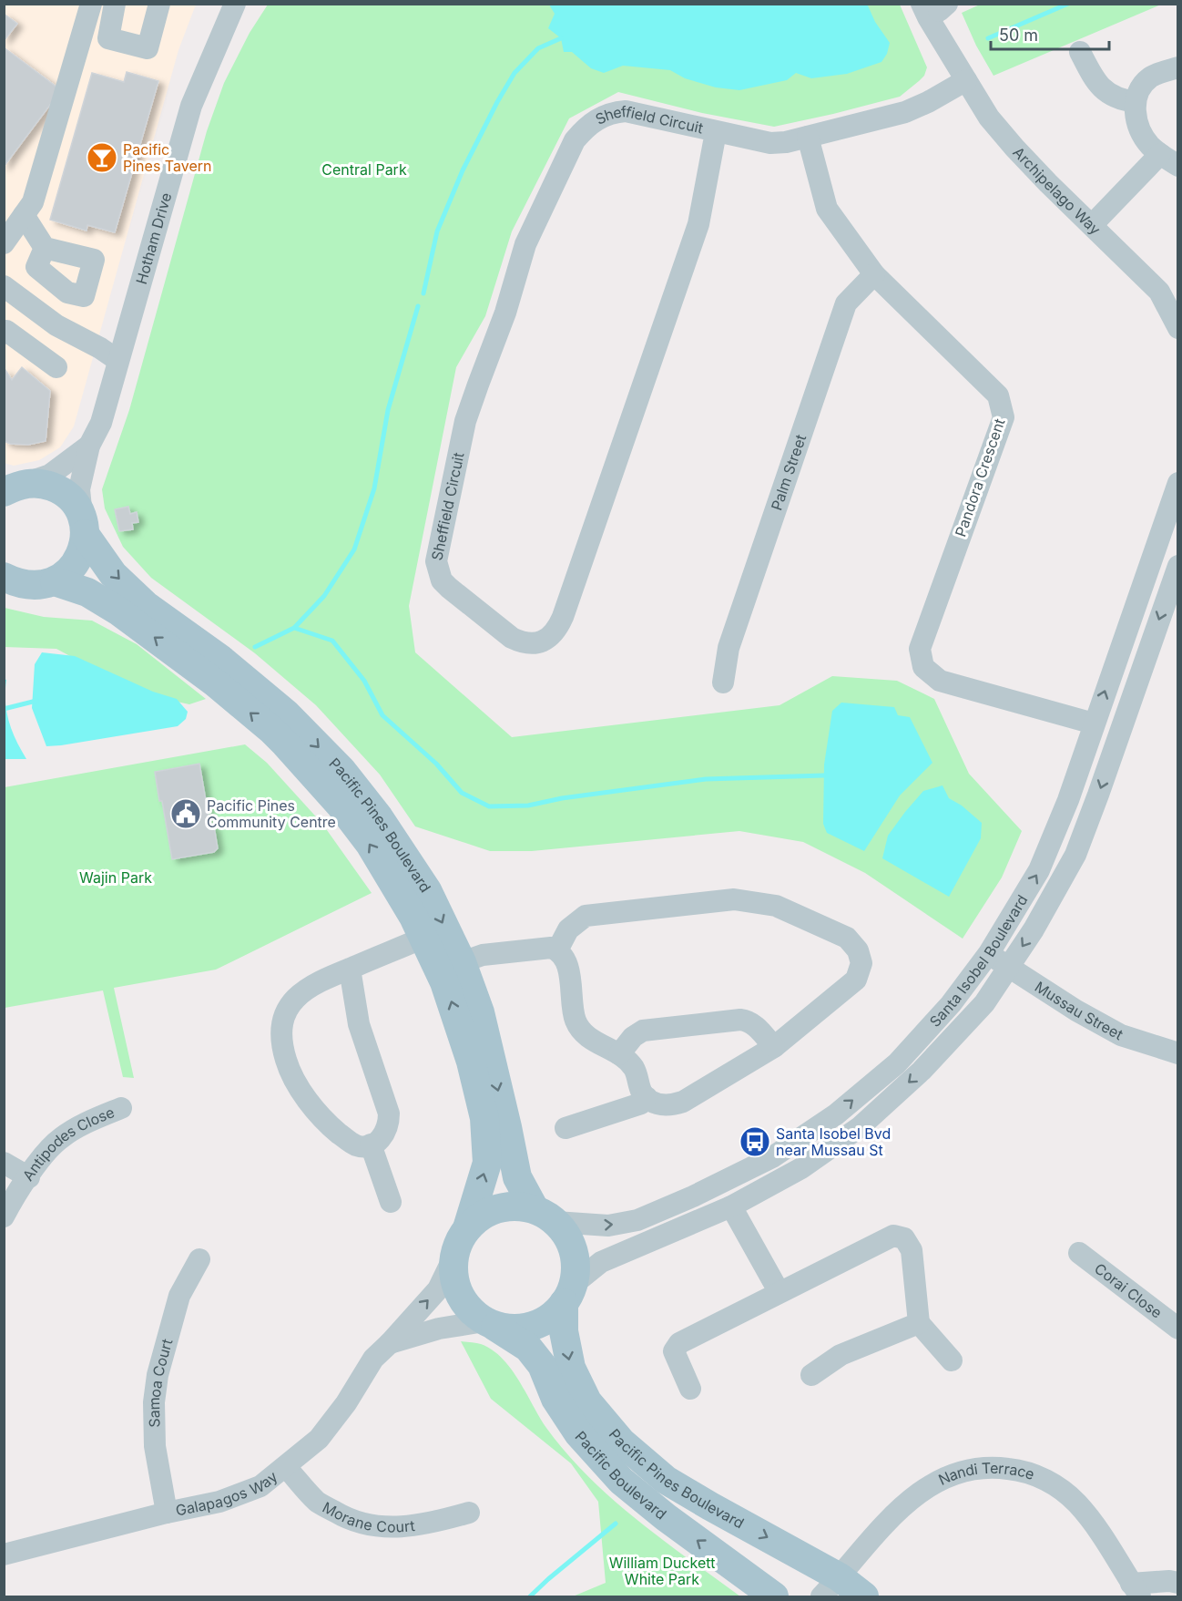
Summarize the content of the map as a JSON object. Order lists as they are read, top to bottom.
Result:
{
  "streets": {
    "main road": ["Pacific Pines Boulevard", "Pacific Boulevard"],
    "street": [
      "Sheffield Circuit",
      "Archipelago Way",
      "Hotham Drive",
      "Palm Street",
      "Pandora Crescent",
      "Santa Isobel Boulevard",
      "Mussau Street",
      "Antipodes Close",
      "Corai Close",
      "Samoa Court",
      "Nandi Terrace",
      "Galapagos Way",
      "Morane Court"
    ]
  },
  "crossings": [
    ["Sheffield Circuit", "Archipelago Way"],
    ["Sheffield Circuit", "Pandora Crescent"],
    ["Hotham Drive", "Pacific Pines Boulevard"],
    ["Palm Street", "Pandora Crescent"],
    ["Pandora Crescent", "Santa Isobel Boulevard"],
    ["Pacific Pines Boulevard", "Santa Isobel Boulevard"],
    ["Pacific Pines Boulevard", "Pacific Boulevard"],
    ["Pacific Pines Boulevard", "Nandi Terrace"],
    ["Pacific Pines Boulevard", "Galapagos Way"],
    ["Santa Isobel Boulevard", "Mussau Street"],
    ["Santa Isobel Boulevard", "Pacific Boulevard"],
    ["Santa Isobel Boulevard", "Galapagos Way"],
    ["Samoa Court", "Galapagos Way"],
    ["Pacific Boulevard", "Galapagos Way"],
    ["Galapagos Way", "Morane Court"]
  ],
  "one_way": ["Pacific Boulevard"],
  "parks": ["Central Park", "Wajin Park", "William Duckett White Park"],
  "places": {
    "bar": ["Pacific Pines Tavern"],
    "public building": ["Pacific Pines Community Centre"],
    "bus stop": ["Santa Isobel Bvd near Mussau St"]
  },
  "scale_bar": "50 m"
}
